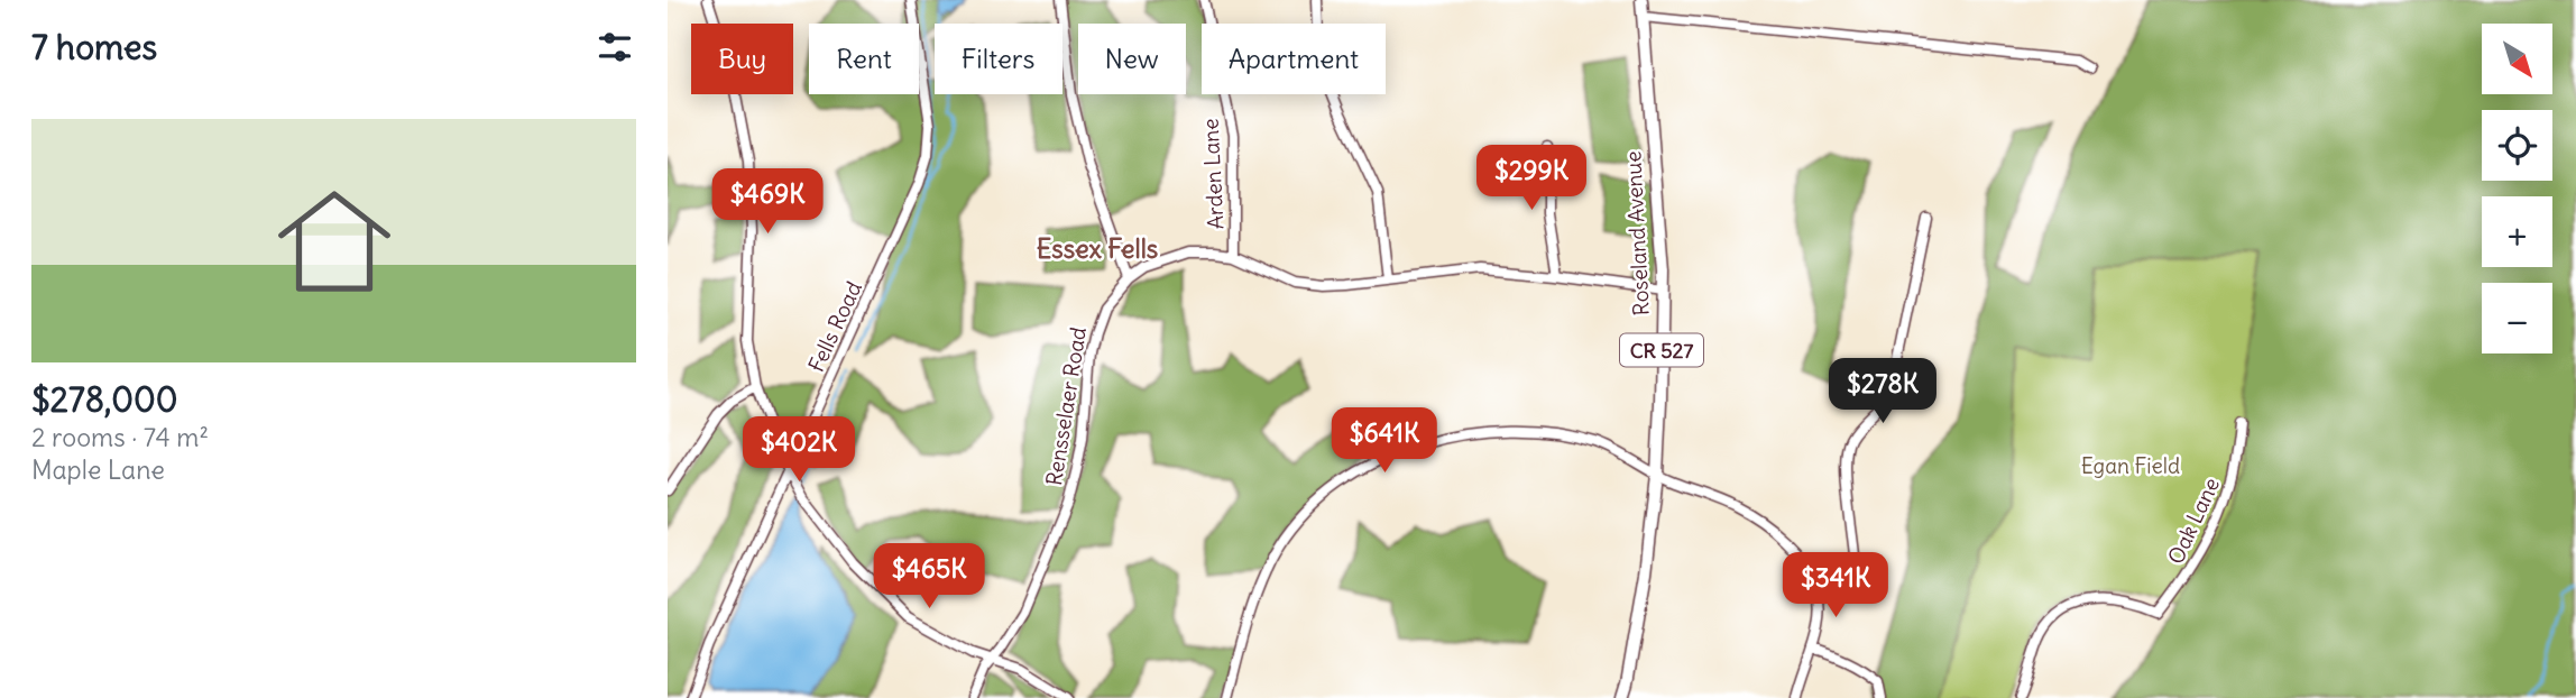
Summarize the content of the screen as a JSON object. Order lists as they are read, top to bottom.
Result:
{
  "streets": {
    "main road": ["Roseland Avenue", "CR 527"],
    "street": [
      "Arden Lane",
      "Fells Road",
      "Rensselaer Road",
      "Oak Lane"
    ]
  },
  "crossings": [
    ["Arden Lane", "Rensselaer Road"],
    ["Roseland Avenue", "Rensselaer Road"]
  ],
  "districts": ["Essex Fells"],
  "parks": ["Egan Field"],
  "north": "bottom right",
  "page": {
    "heading": "7 homes",
    "map_buttons": ["+", "−"],
    "chip": [
      "Buy",
      "Rent",
      "Filters",
      "New",
      "Apartment"
    ],
    "list": [
      {
        "name": "$278,000",
        "note": "2 rooms · 74 m² · Maple Lane"
      }
    ],
    "price": [
      "$299K",
      "$469K",
      "$278K",
      "$641K",
      "$402K",
      "$465K",
      "$341K"
    ]
  }
}
